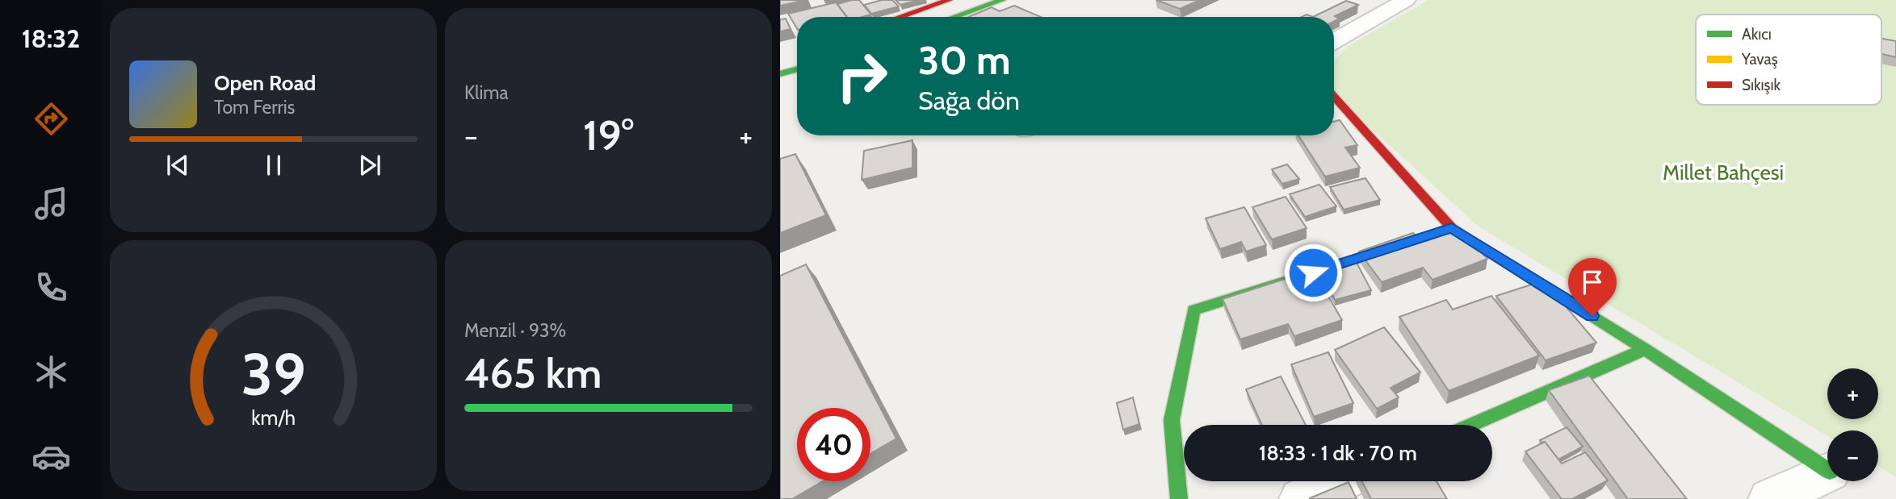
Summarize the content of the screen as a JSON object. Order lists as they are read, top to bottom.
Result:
{
  "parks": ["Millet Bahçesi"],
  "legend": ["Akıcı", "Yavaş", "Sıkışık"],
  "page": {
    "tabs": "18:32",
    "tile": [
      "Klima",
      ["Menzil · 93%", "465 km"]
    ],
    "turn": ["30 m", "Sağa dön"],
    "song": ["Open Road", "Tom Ferris"],
    "heat": ["−", "19°", "+"],
    "map_buttons": ["+", "−"],
    "limit": "40",
    "trip": "18:33 · 1 dk · 70 m",
    "gauge": ["39", "km/h"]
  }
}
